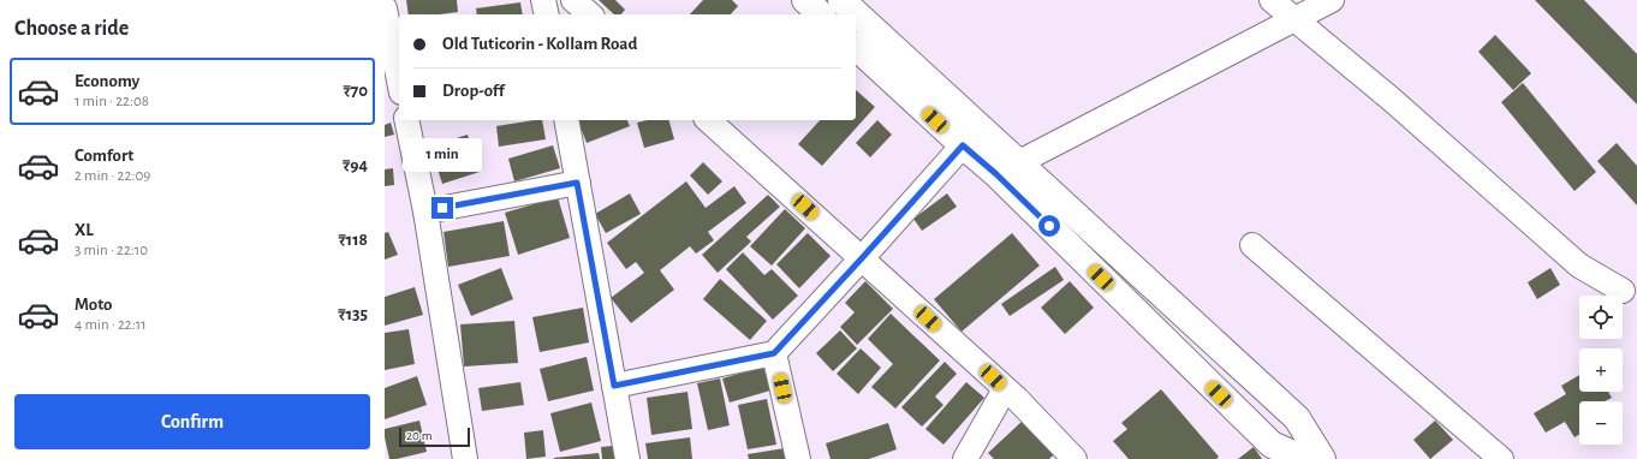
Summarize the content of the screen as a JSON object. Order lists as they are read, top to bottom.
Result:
{
  "scale_bar": "20 m",
  "page": {
    "heading": "Choose a ride",
    "banner": ["Old Tuticorin - Kollam Road", "Drop-off"],
    "list": [
      {
        "name": "Economy",
        "note": "1 min · 22:08",
        "value": "₹70"
      },
      {
        "name": "Comfort",
        "note": "2 min · 22:09",
        "value": "₹94"
      },
      {
        "name": "XL",
        "note": "3 min · 22:10",
        "value": "₹118"
      },
      {
        "name": "Moto",
        "note": "4 min · 22:11",
        "value": "₹135"
      }
    ],
    "bubble": "1 min",
    "map_buttons": ["+", "−"],
    "buttons": "Confirm",
    "scale": "20 m"
  }
}
